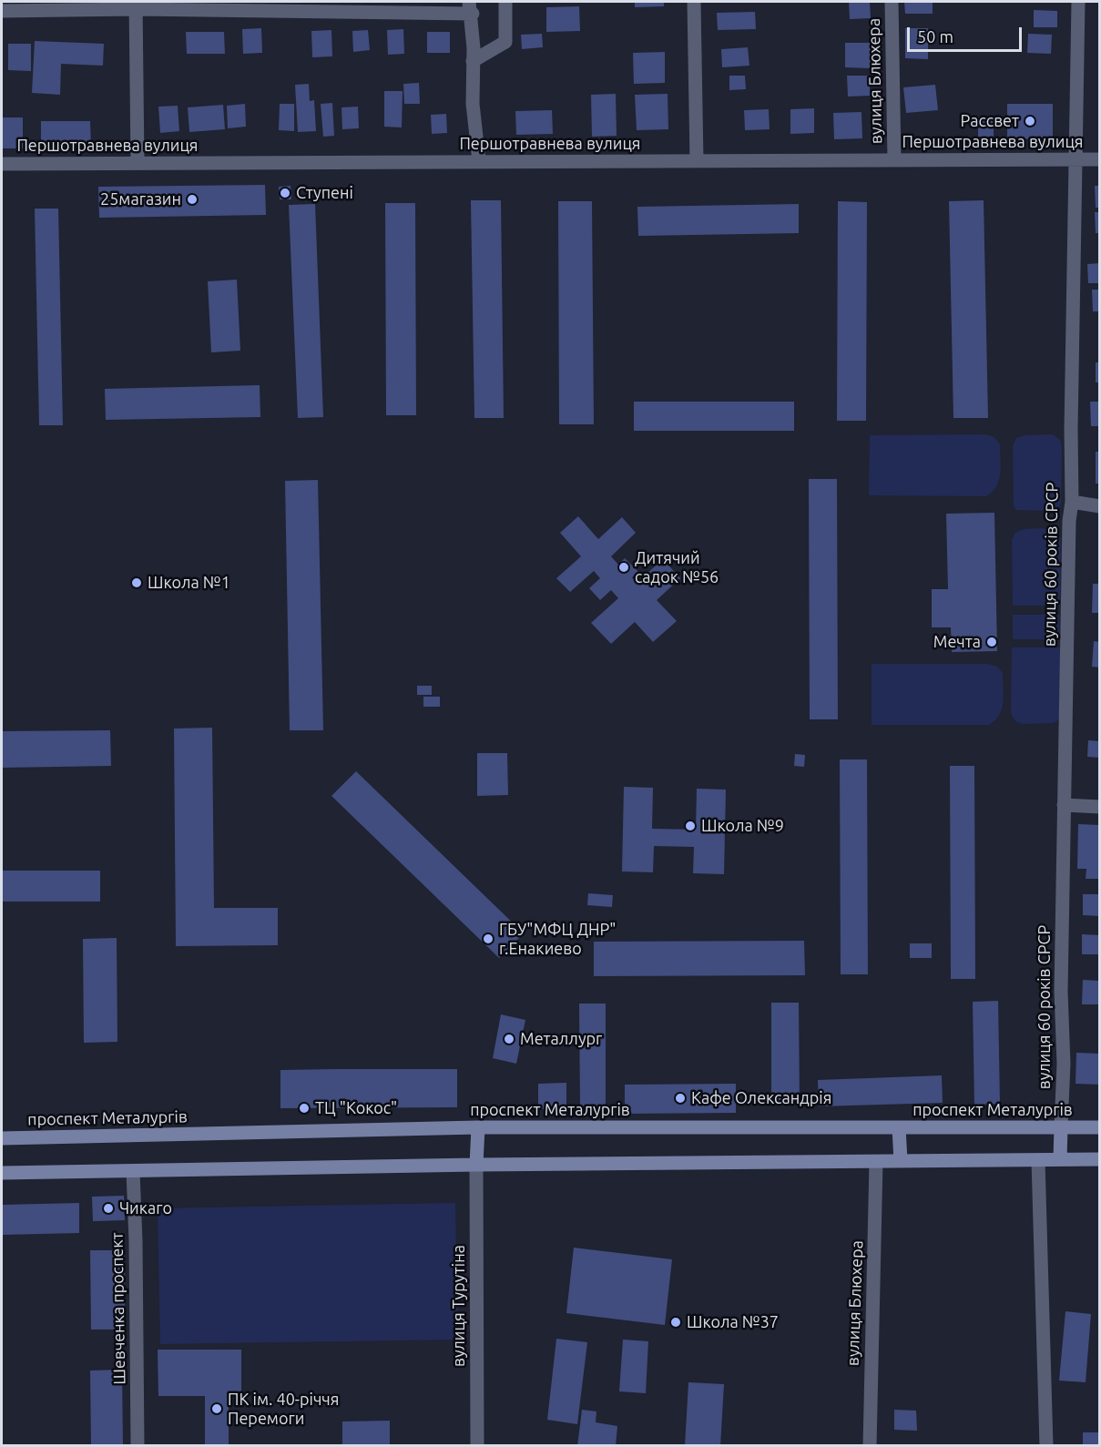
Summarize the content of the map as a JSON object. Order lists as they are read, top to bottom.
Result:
{
  "streets": {
    "street": [
      "вулиця Блюхера",
      "Першотравнева вулиця",
      "вулиця 60 років СРСР",
      "проспект Металургів",
      "вулиця Турутіна",
      "Шевченка проспект"
    ]
  },
  "crossings": [
    ["вулиця Блюхера", "Першотравнева вулиця"],
    ["Першотравнева вулиця", "вулиця 60 років СРСР"],
    ["вулиця 60 років СРСР", "проспект Металургів"]
  ],
  "places": [
    "Рассвет",
    "Ступені",
    "25магазин",
    "Дитячий садок №56",
    "Школа №1",
    "Мечта",
    "Школа №9",
    "ГБУ\"МФЦ ДНР\" г.Енакиево",
    "Металлург",
    "Кафе Олександрія",
    "ТЦ \"Кокос\"",
    "Чикаго",
    "Школа №37",
    "ПК ім. 40-річчя Перемоги"
  ],
  "scale_bar": "50 m"
}
